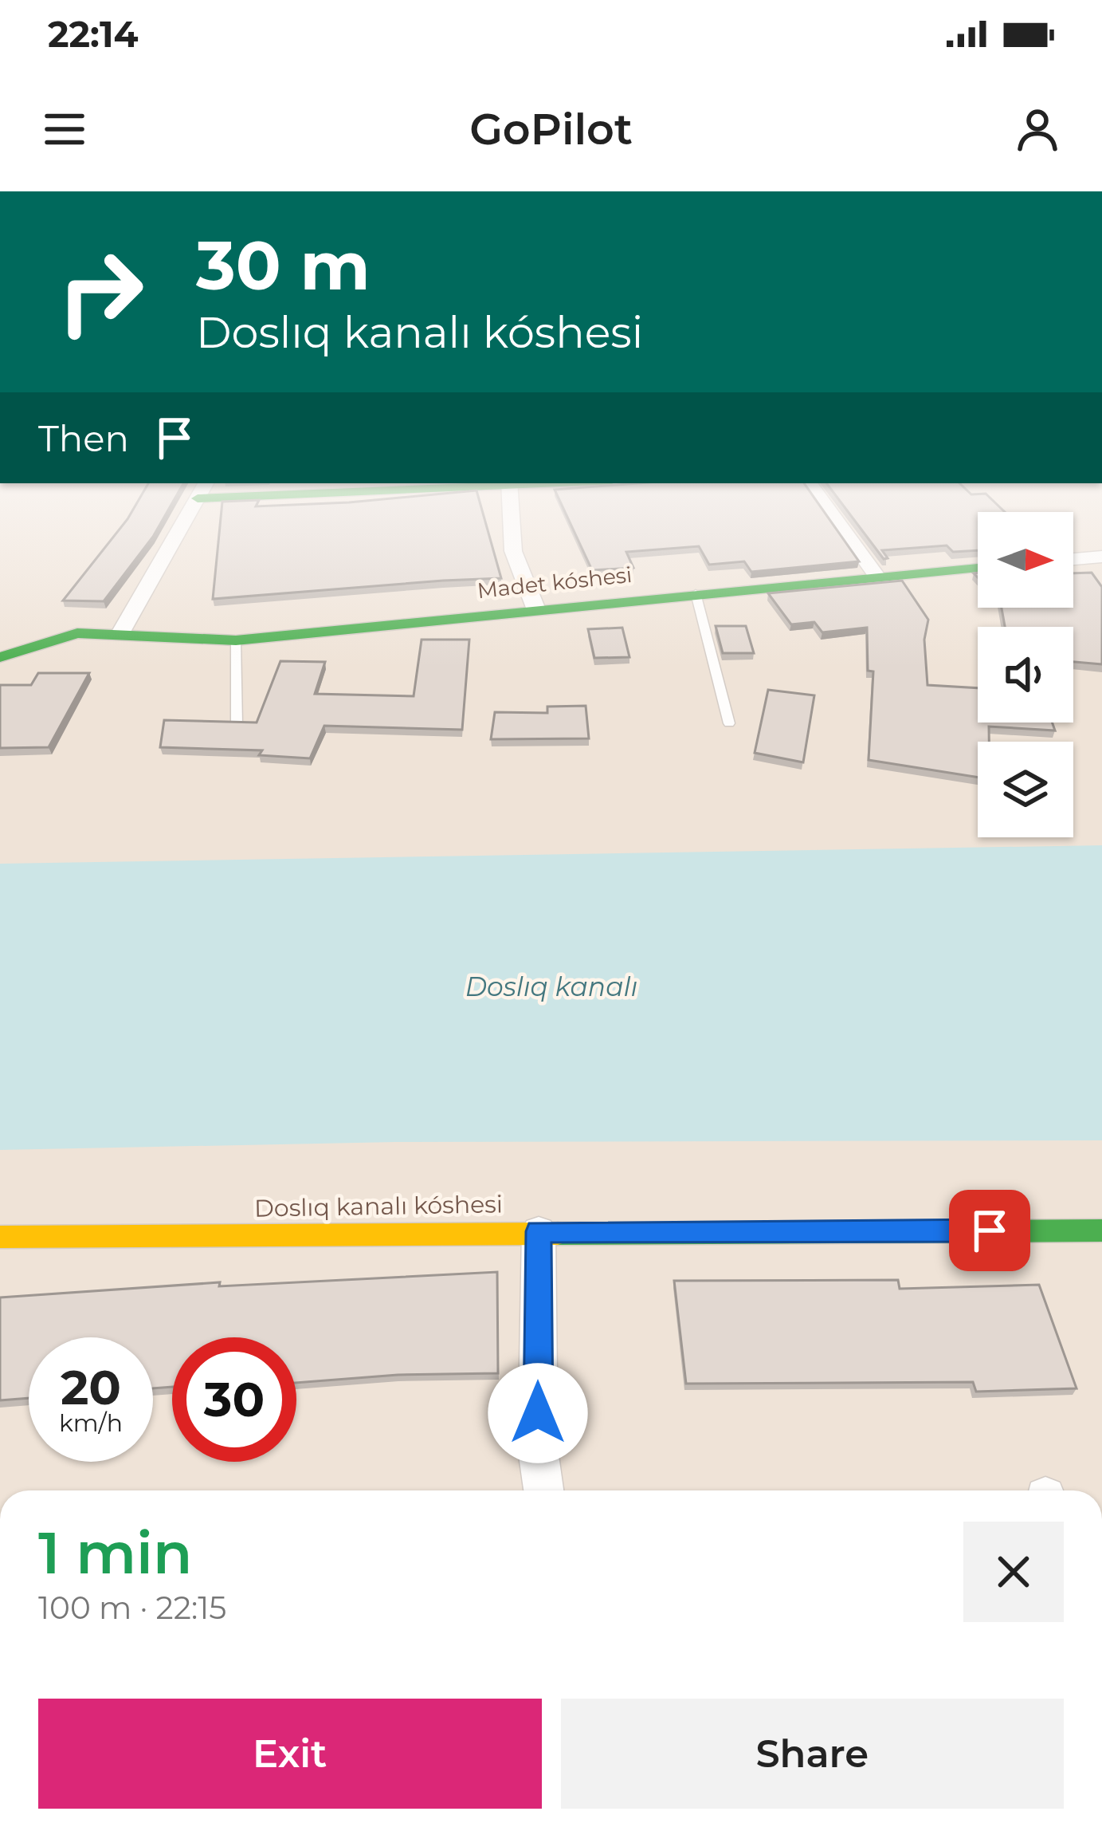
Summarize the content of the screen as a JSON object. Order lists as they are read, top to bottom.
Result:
{
  "streets": {
    "street": ["Madet kóshesi", "Doslıq kanalı kóshesi"]
  },
  "water": ["Doslıq kanalı"],
  "north": "right",
  "page": {
    "status": "22:14",
    "header": "GoPilot",
    "turn": ["30 m", "Doslıq kanalı kóshesi"],
    "then": "Then",
    "speed": "20 km/h",
    "limit": "30",
    "heading": ["1 min", "100 m · 22:15"],
    "buttons": ["Exit", "Share"]
  }
}
